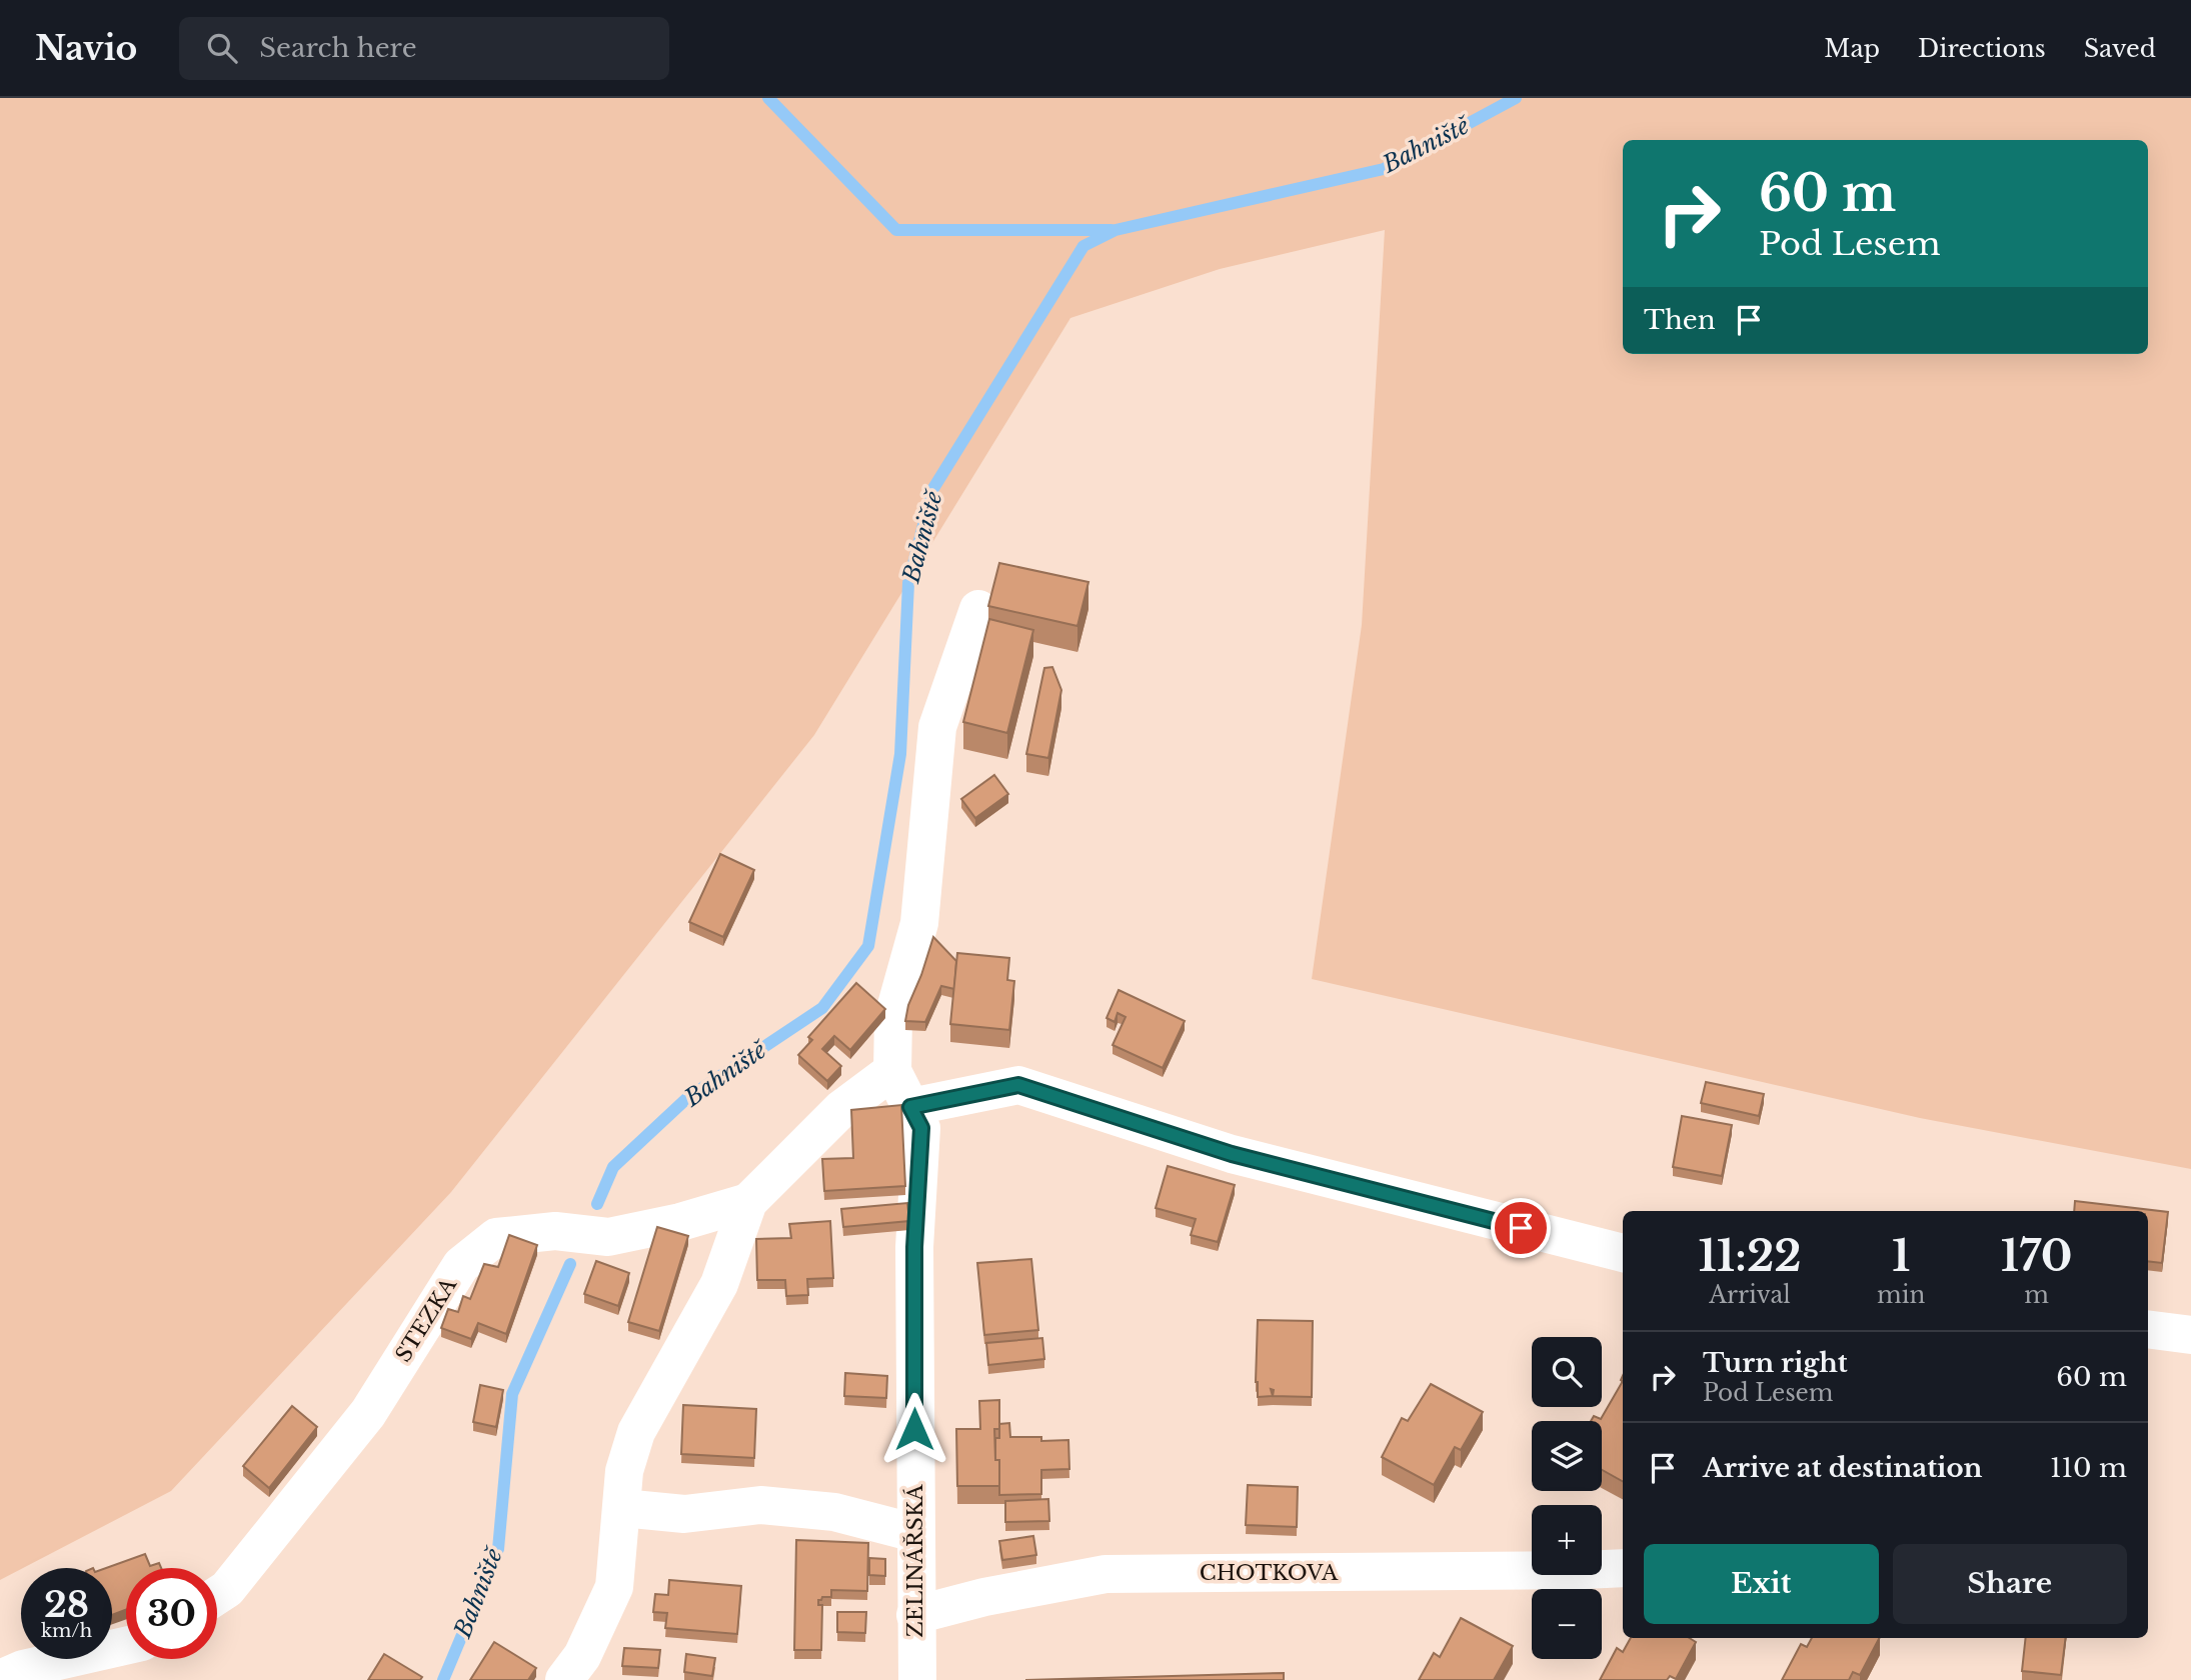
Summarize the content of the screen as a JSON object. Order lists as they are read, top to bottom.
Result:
{
  "streets": {
    "street": ["STEZKA", "ZELINÁŘSKÁ", "CHOTKOVA"]
  },
  "crossings": [
    ["ZELINÁŘSKÁ", "CHOTKOVA"]
  ],
  "water": ["Bahniště"],
  "page": {
    "header": "Navio",
    "search": "Search here",
    "nav": ["Map", "Directions", "Saved"],
    "turn": ["60 m", "Pod Lesem"],
    "then": "Then",
    "eta": [
      "11:22",
      "Arrival",
      "1",
      "min",
      "170",
      "m"
    ],
    "list": [
      {
        "name": "Turn right",
        "note": "Pod Lesem",
        "value": "60 m"
      },
      {
        "name": "Arrive at destination",
        "value": "110 m"
      }
    ],
    "map_buttons": ["+", "−"],
    "buttons": ["Exit", "Share"],
    "speed": "28 km/h",
    "limit": "30"
  }
}
